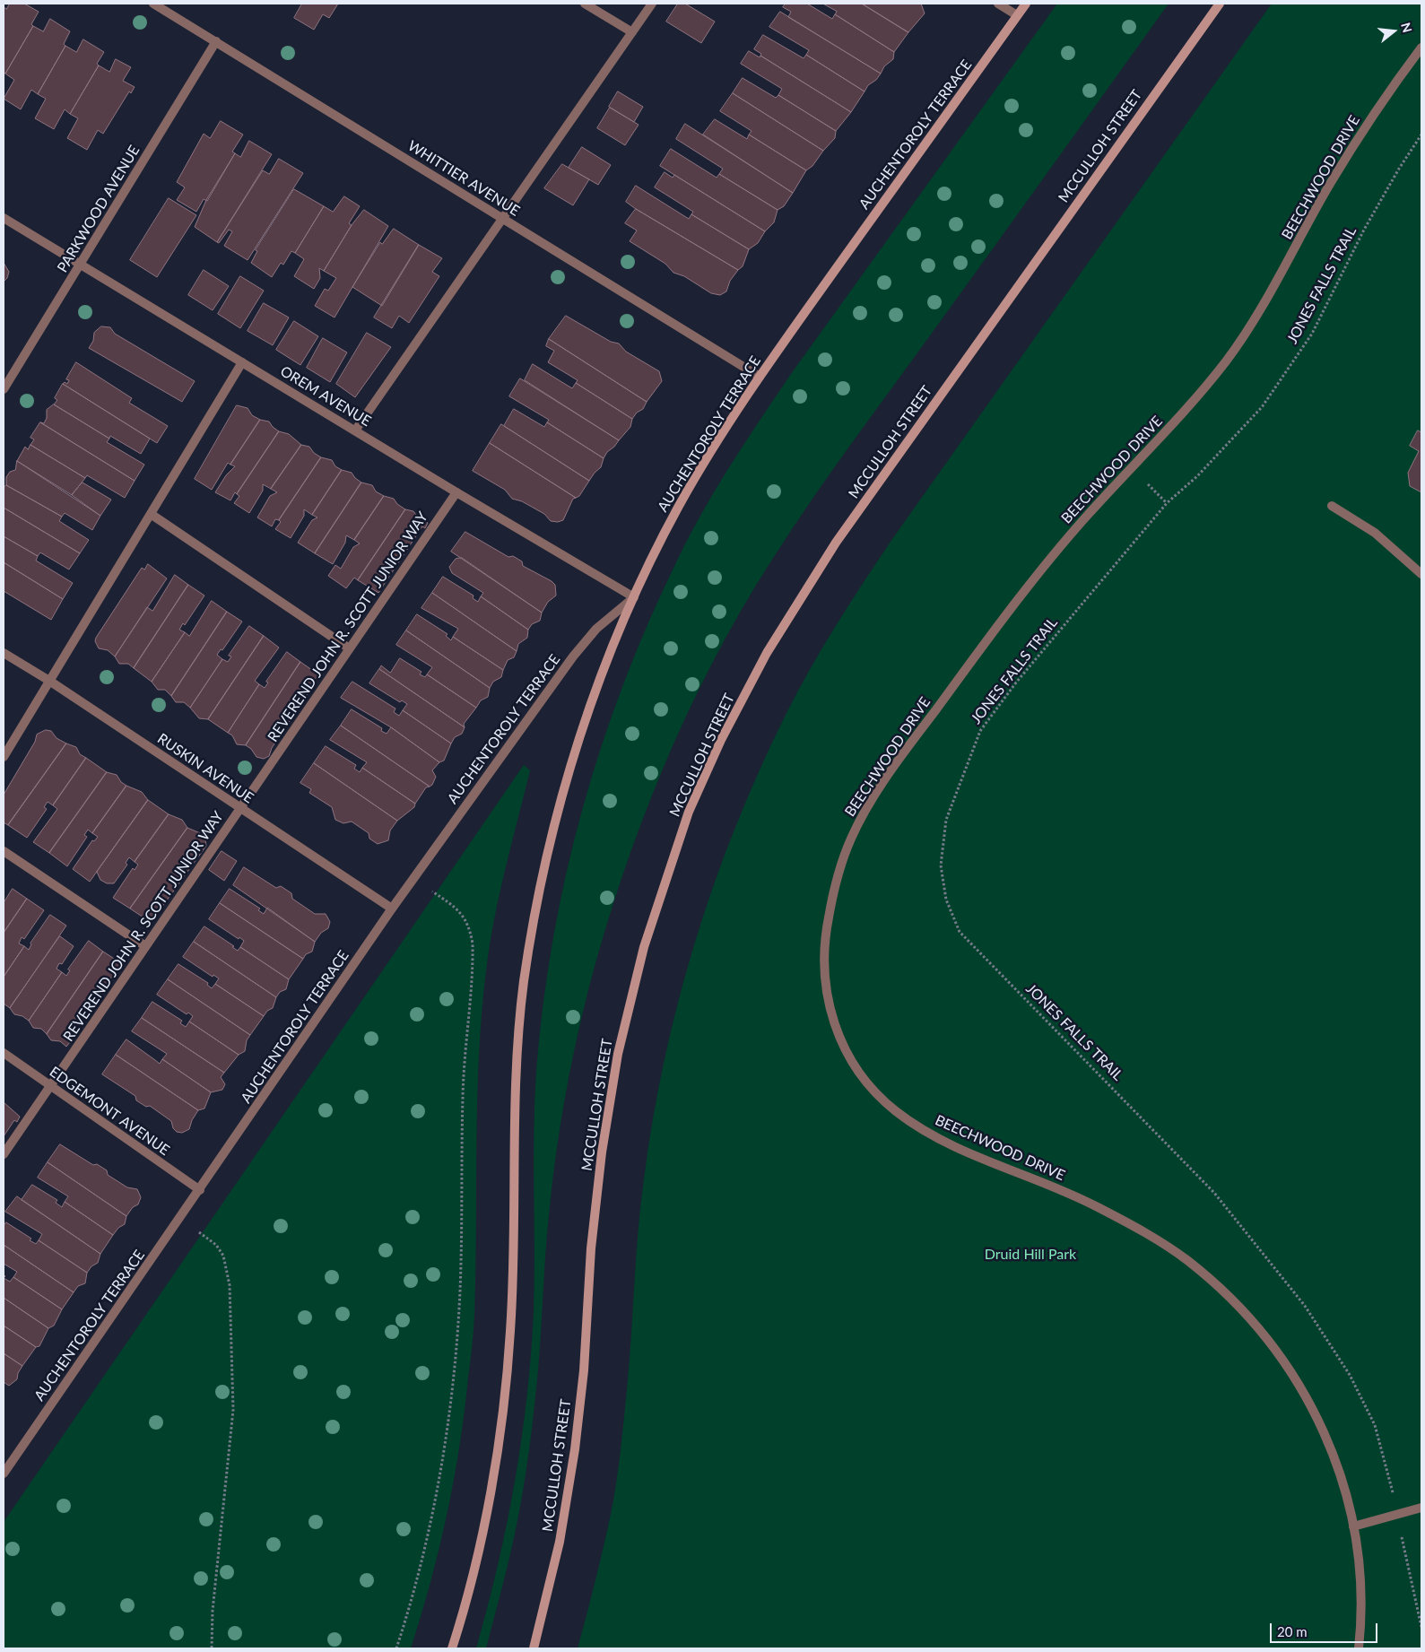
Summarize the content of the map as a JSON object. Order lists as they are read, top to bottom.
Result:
{
  "streets": {
    "main road": ["AUCHENTOROLY TERRACE", "MCCULLOH STREET"],
    "street": [
      "BEECHWOOD DRIVE",
      "WHITTIER AVENUE",
      "PARKWOOD AVENUE",
      "OREM AVENUE",
      "REVEREND JOHN R. SCOTT JUNIOR WAY",
      "RUSKIN AVENUE",
      "EDGEMONT AVENUE"
    ],
    "path": ["JONES FALLS TRAIL"]
  },
  "crossings": [
    ["AUCHENTOROLY TERRACE", "WHITTIER AVENUE"],
    ["AUCHENTOROLY TERRACE", "OREM AVENUE"],
    ["AUCHENTOROLY TERRACE", "RUSKIN AVENUE"],
    ["AUCHENTOROLY TERRACE", "EDGEMONT AVENUE"],
    ["WHITTIER AVENUE", "PARKWOOD AVENUE"],
    ["PARKWOOD AVENUE", "OREM AVENUE"],
    ["OREM AVENUE", "REVEREND JOHN R. SCOTT JUNIOR WAY"],
    ["REVEREND JOHN R. SCOTT JUNIOR WAY", "RUSKIN AVENUE"],
    ["REVEREND JOHN R. SCOTT JUNIOR WAY", "EDGEMONT AVENUE"]
  ],
  "parks": ["Druid Hill Park"],
  "scale_bar": "20 m",
  "north": "right"
}
